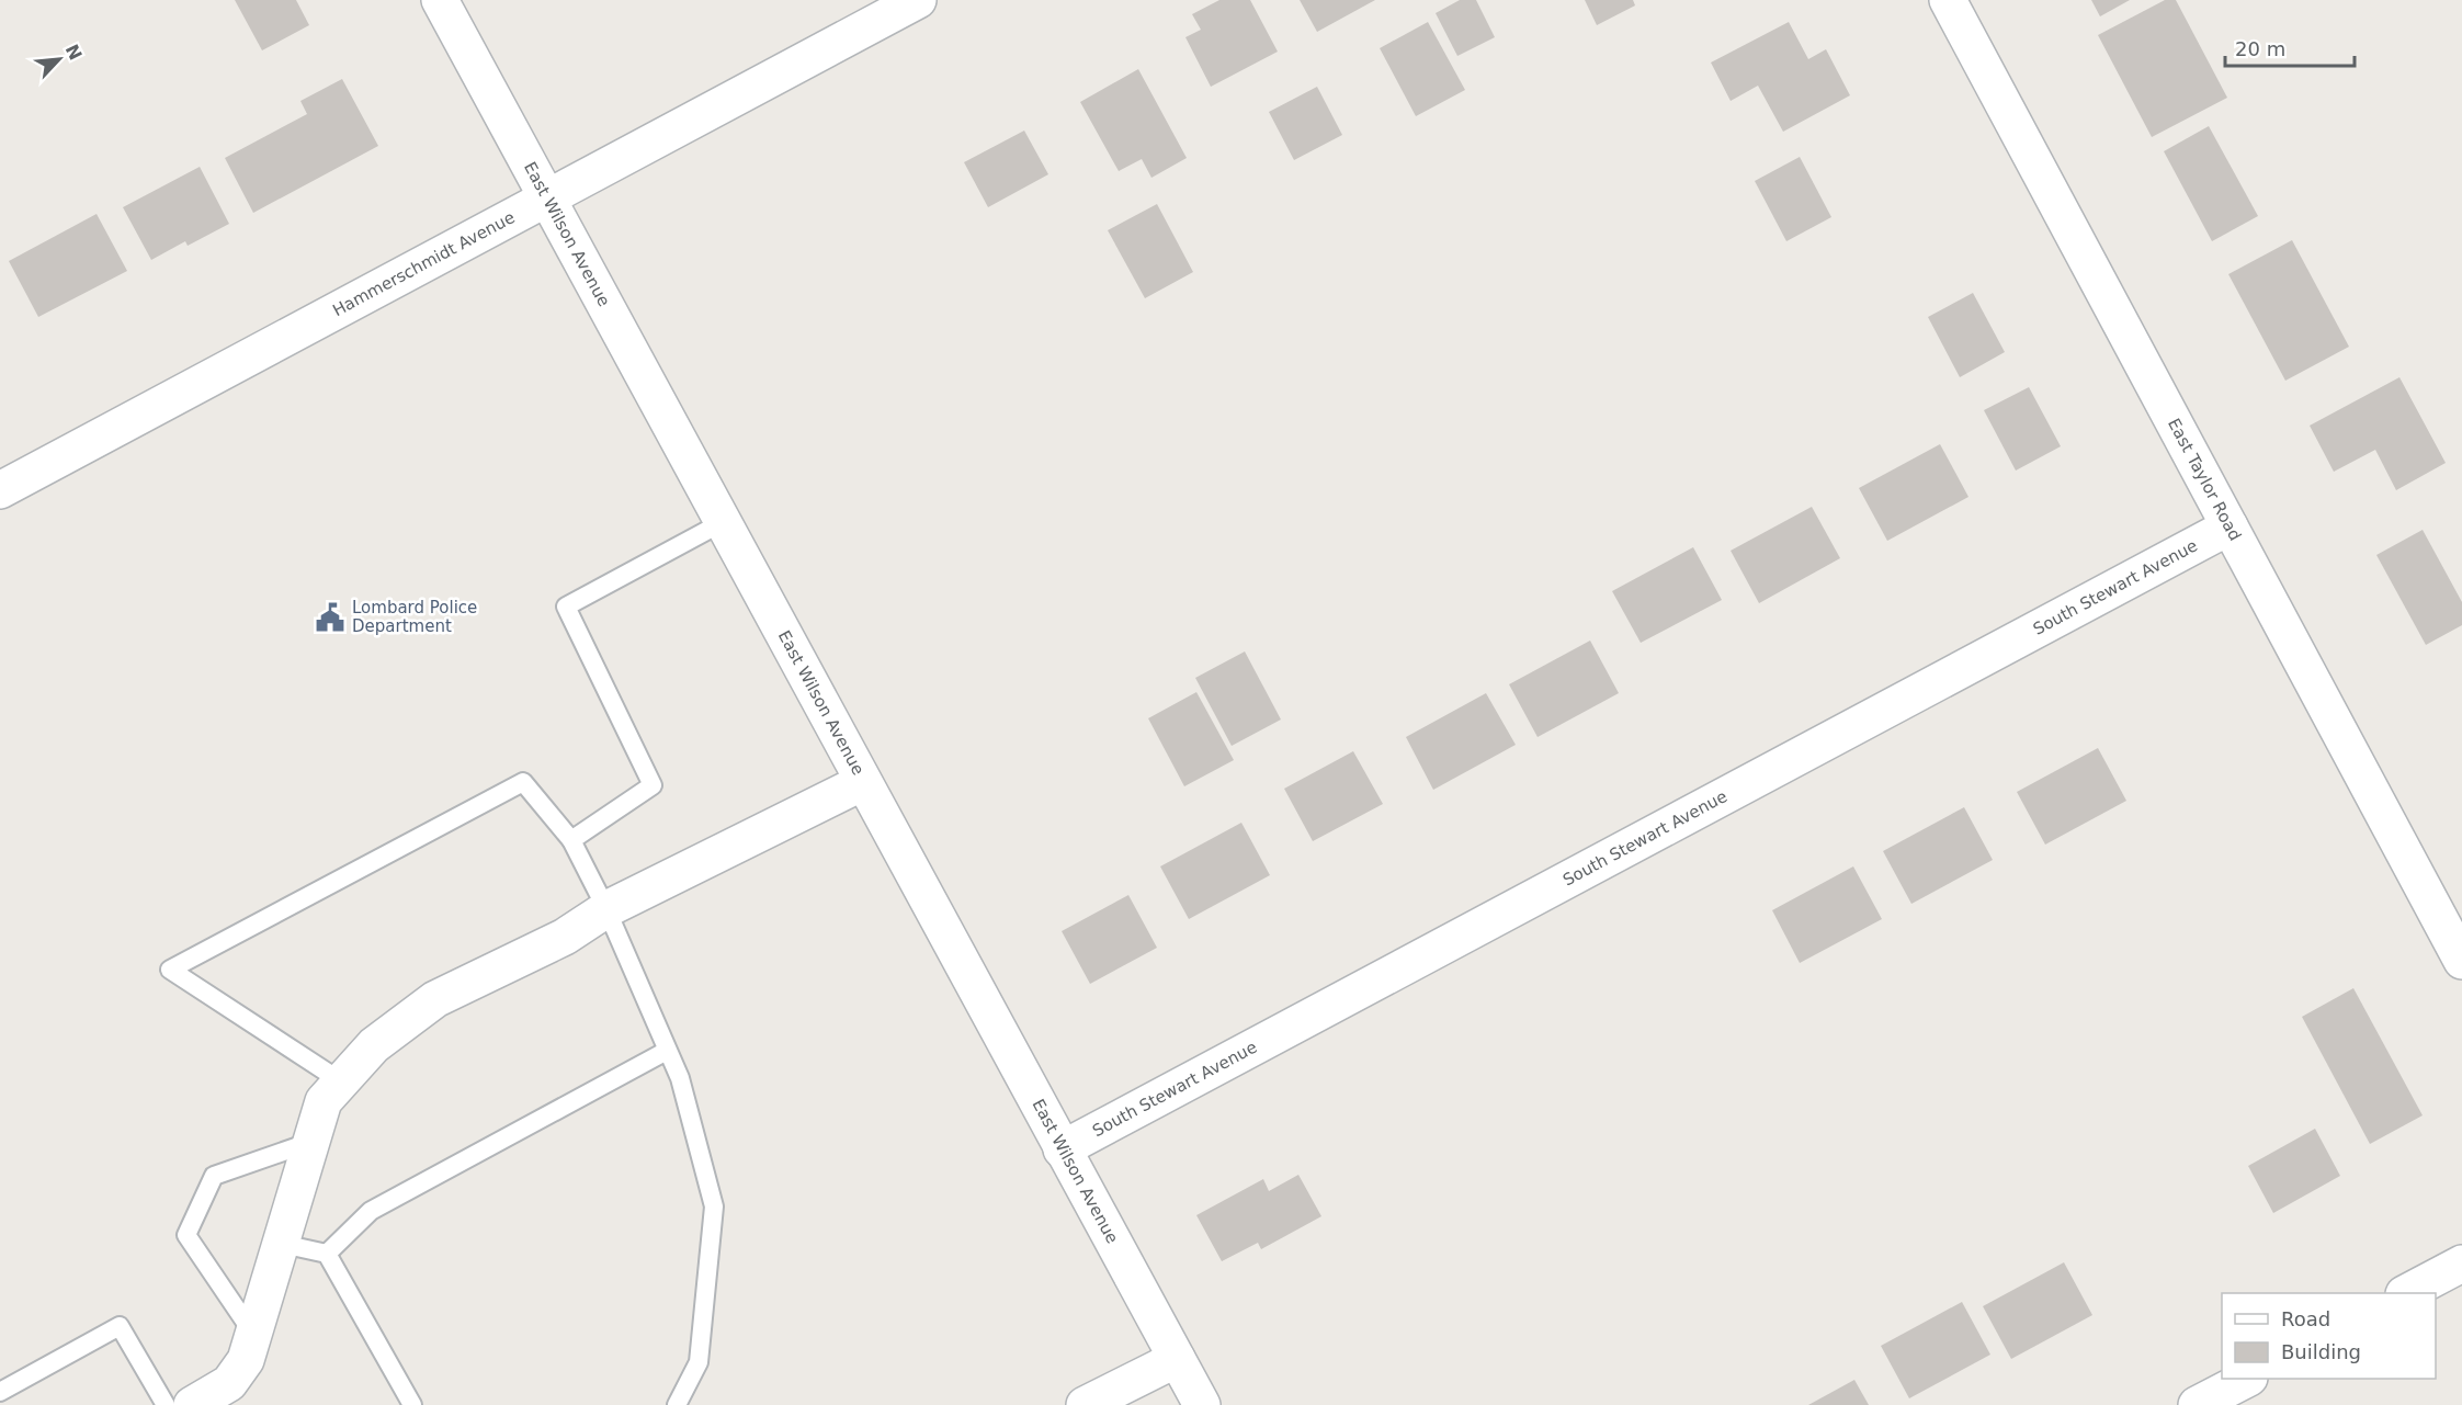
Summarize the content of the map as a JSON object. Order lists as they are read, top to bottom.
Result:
{
  "streets": {
    "street": [
      "East Wilson Avenue",
      "Hammerschmidt Avenue",
      "East Taylor Road",
      "South Stewart Avenue"
    ]
  },
  "crossings": [
    ["East Wilson Avenue", "Hammerschmidt Avenue"],
    ["East Wilson Avenue", "South Stewart Avenue"],
    ["East Taylor Road", "South Stewart Avenue"]
  ],
  "places": {
    "public building": ["Lombard Police Department"]
  },
  "legend": ["Road", "Building"],
  "scale_bar": "20 m",
  "north": "top right"
}
